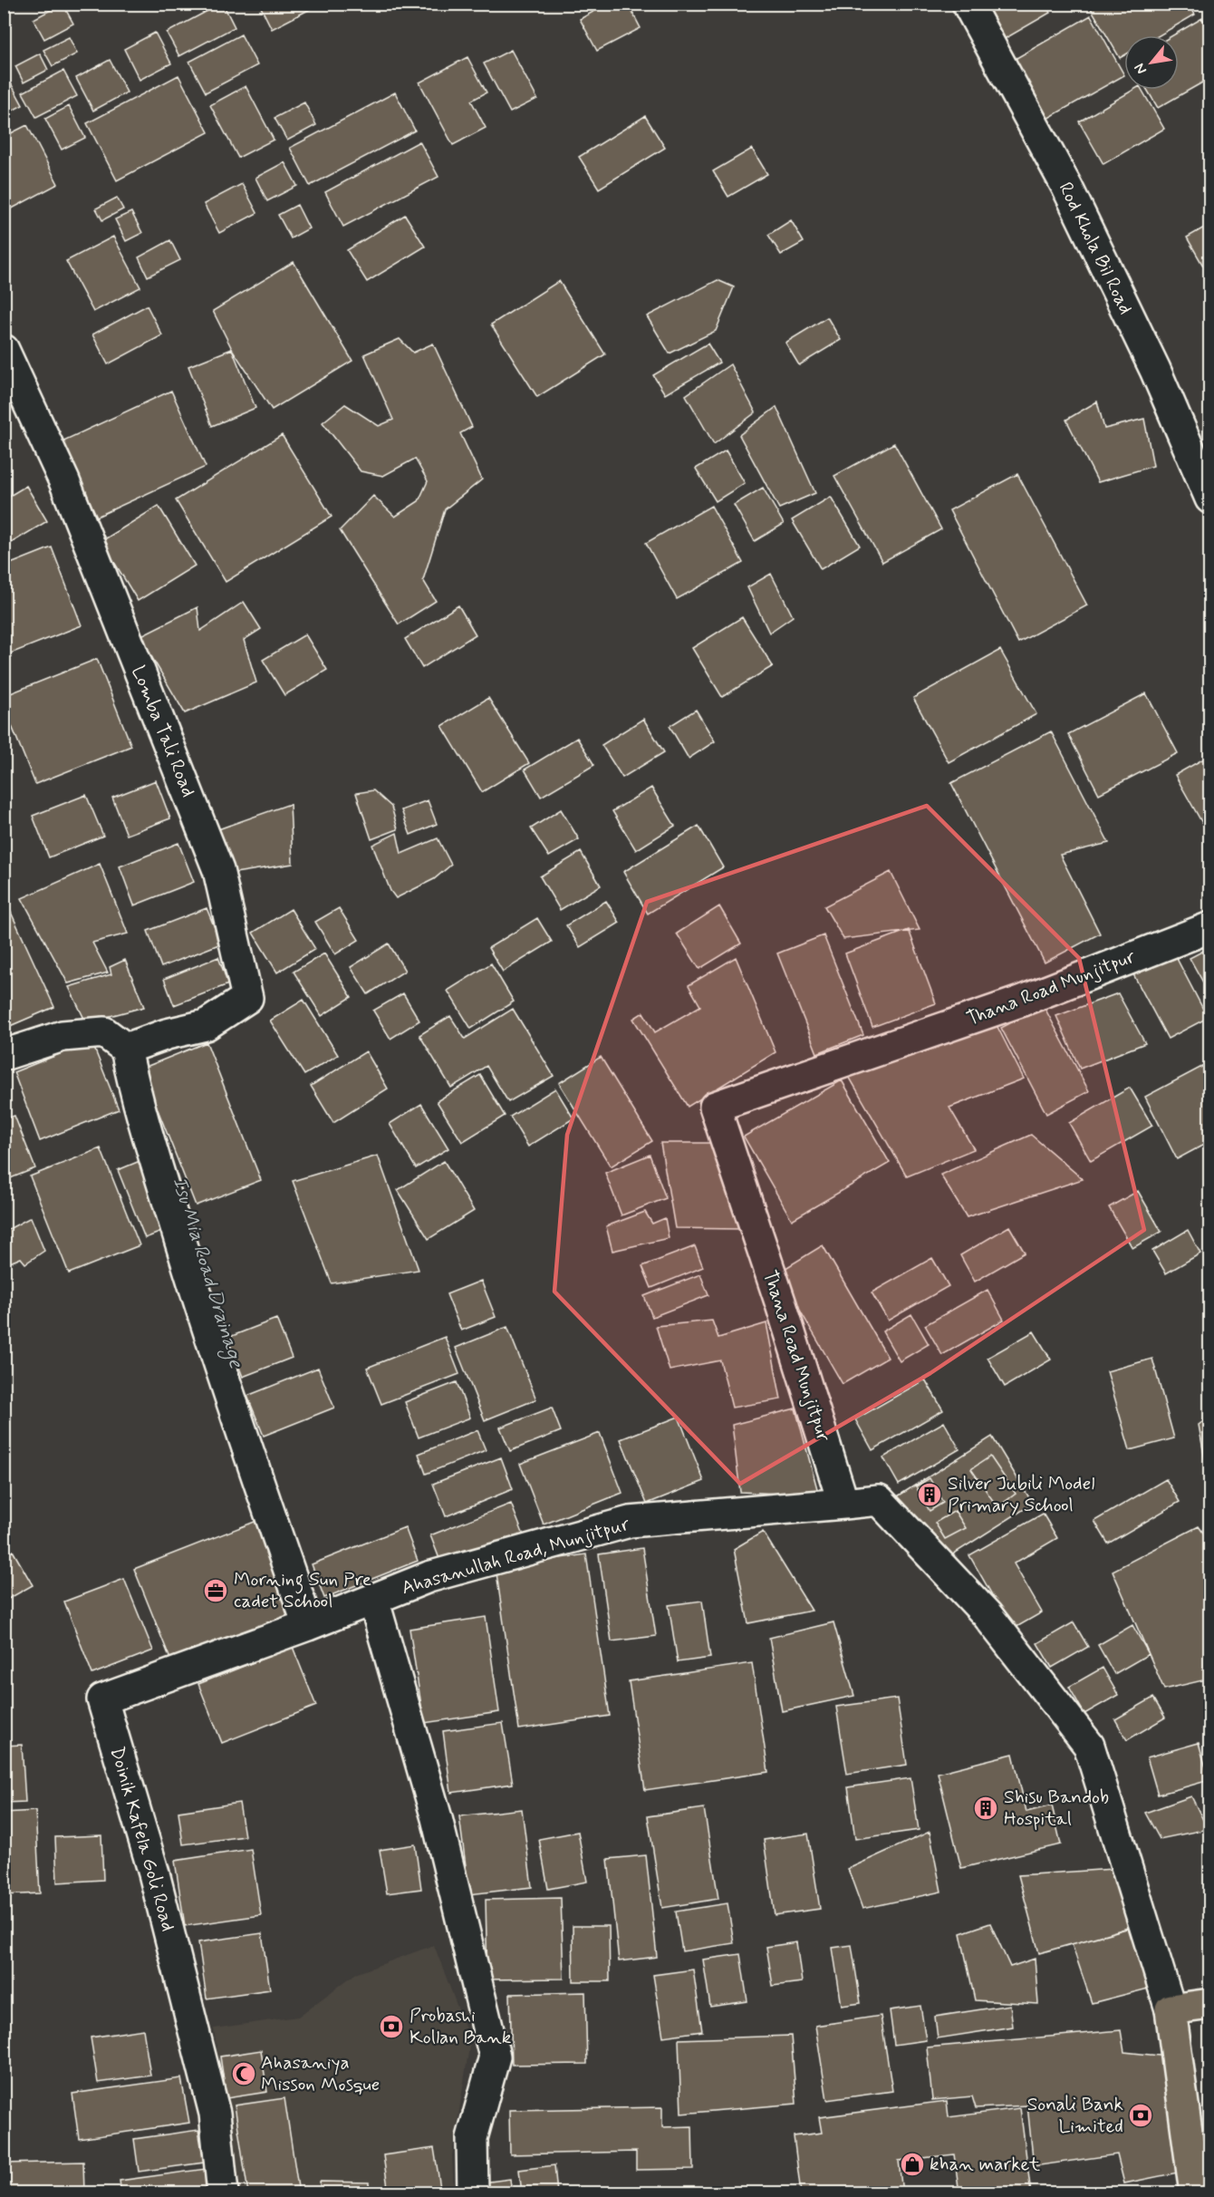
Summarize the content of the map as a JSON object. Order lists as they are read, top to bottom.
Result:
{
  "streets": {
    "street": [
      "Rod Khola Bil Road",
      "Lomba Tali Road",
      "Thana Road Munjitpur",
      "Ahasanullah Road, Munjitpur",
      "Doinik Kafela Goli Road"
    ]
  },
  "crossings": [
    ["Thana Road Munjitpur", "Ahasanullah Road, Munjitpur"],
    ["Ahasanullah Road, Munjitpur", "Doinik Kafela Goli Road"]
  ],
  "water": ["Isu Mia Road Drainage"],
  "places": {
    "building": ["Silver Jubili Model Primary School", "Shisu Bandob Hospital"],
    "office": ["Morning Sun Pre cadet School"],
    "bank": ["Probashi Kollan Bank", "Sonali Bank Limited"],
    "mosque": ["Ahasaniya Misson Mosque"],
    "shop": ["khan market"]
  },
  "north": "bottom left"
}
